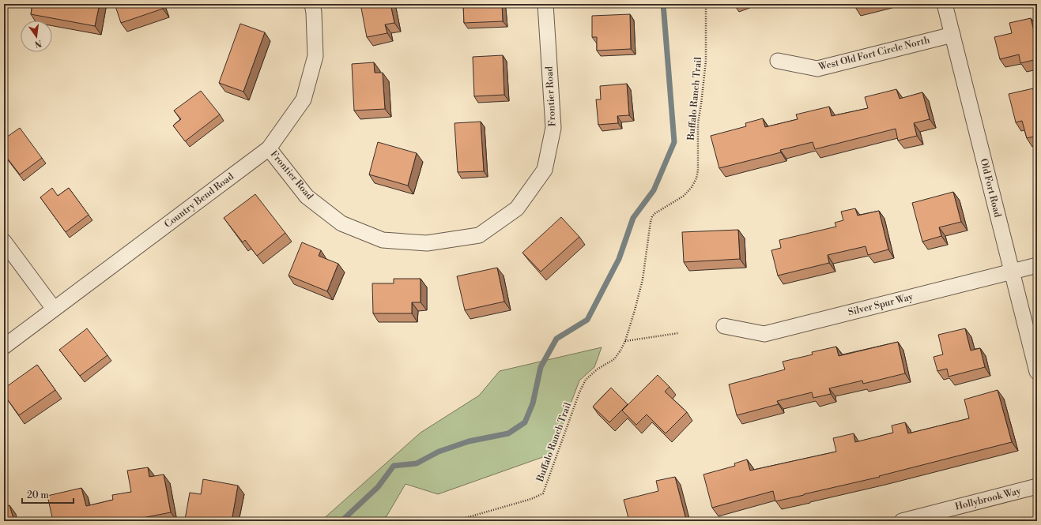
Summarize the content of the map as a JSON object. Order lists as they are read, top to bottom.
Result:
{
  "streets": {
    "street": [
      "West Old Fort Circle North",
      "Frontier Road",
      "Old Fort Road",
      "Country Bend Road",
      "Silver Spur Way",
      "Hollybrook Way"
    ],
    "path": ["Buffalo Ranch Trail"]
  },
  "crossings": [
    ["West Old Fort Circle North", "Old Fort Road"],
    ["Frontier Road", "Country Bend Road"],
    ["Old Fort Road", "Silver Spur Way"]
  ],
  "scale_bar": "20 m",
  "north": "bottom"
}
